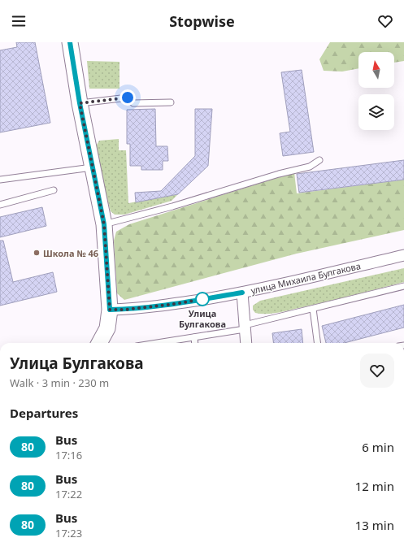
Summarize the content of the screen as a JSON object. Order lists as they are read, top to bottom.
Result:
{
  "streets": {
    "street": ["улица Михаила Булгакова"]
  },
  "places": ["Школа № 46", "Улица Булгакова"],
  "lines": ["bus line 80"],
  "north": "top",
  "page": {
    "header": "Stopwise",
    "heading": [
      ["Улица Булгакова", "Walk · 3 min · 230 m"],
      "Departures"
    ],
    "list": [
      {
        "mark": "80",
        "name": "Bus",
        "note": "17:16",
        "value": "6 min"
      },
      {
        "mark": "80",
        "name": "Bus",
        "note": "17:22",
        "value": "12 min"
      },
      {
        "mark": "80",
        "name": "Bus",
        "note": "17:23",
        "value": "13 min"
      }
    ]
  }
}
